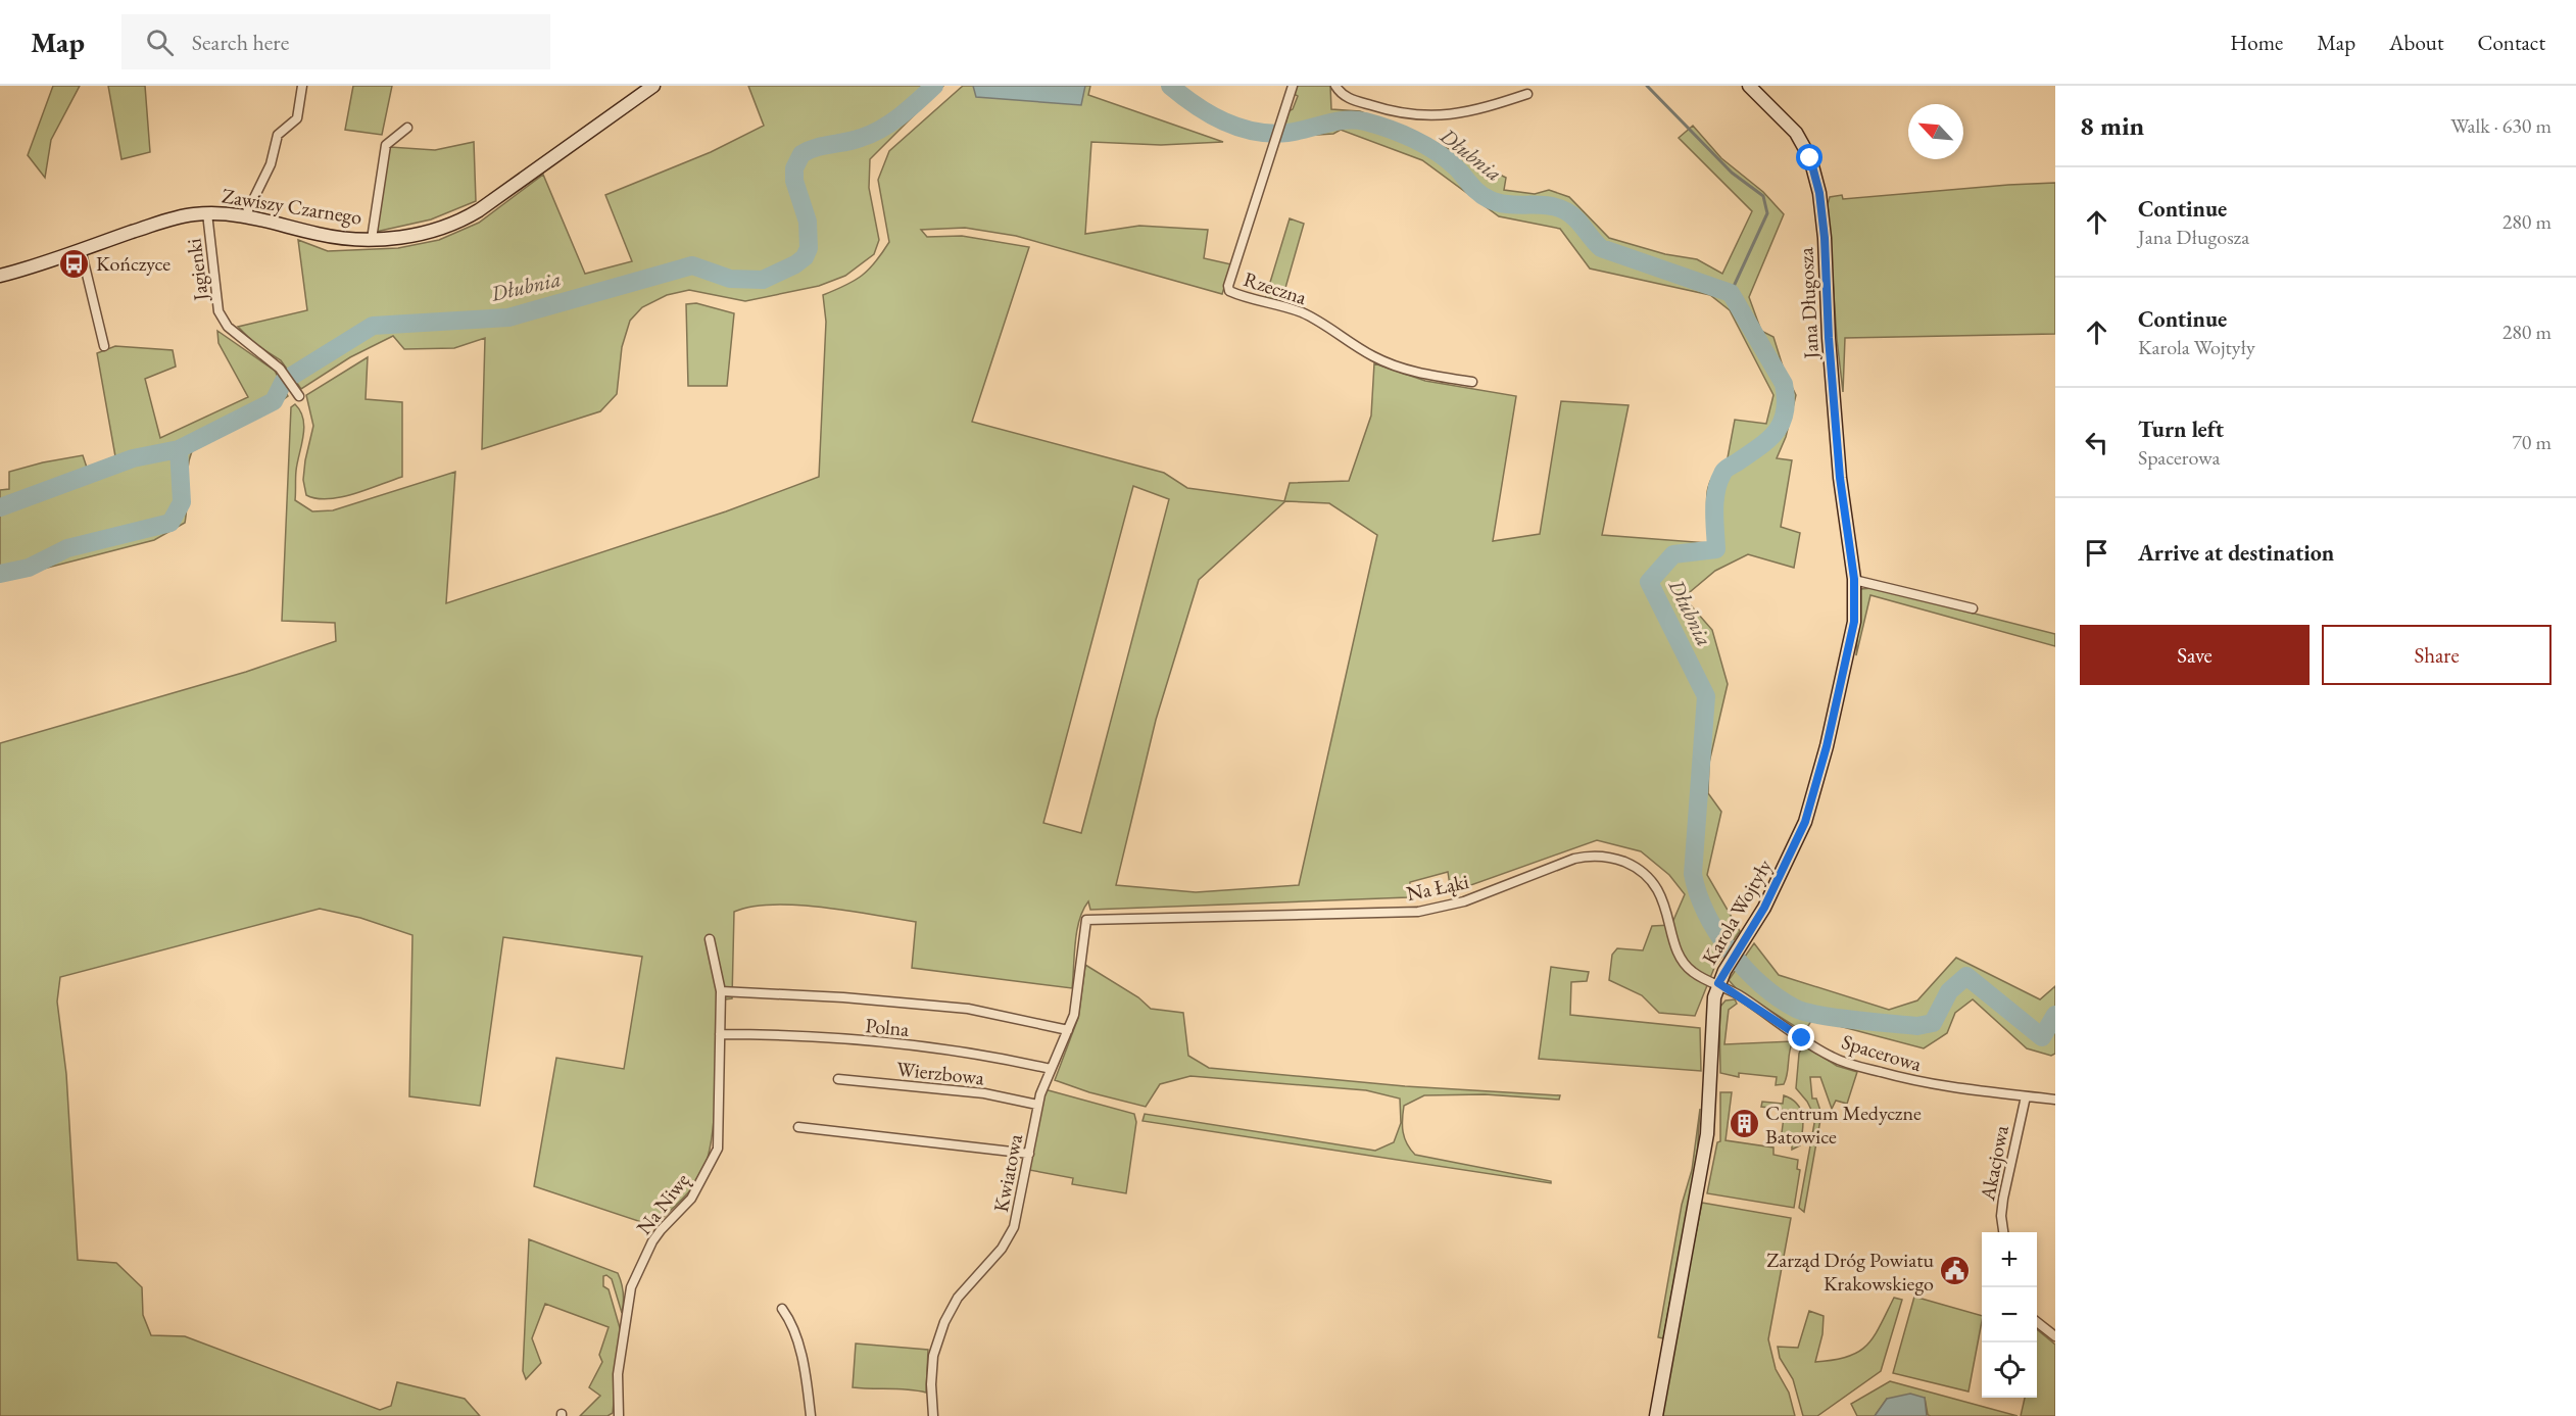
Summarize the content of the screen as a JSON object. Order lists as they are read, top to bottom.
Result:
{
  "streets": {
    "street": [
      "Zawiszy Czarnego",
      "Jagienki",
      "Rzeczna",
      "Jana Długosza",
      "Na Łąki",
      "Karola Wojtyły",
      "Polna",
      "Spacerowa",
      "Wierzbowa",
      "Akacjowa",
      "Kwiatowa",
      "Na Niwę"
    ]
  },
  "crossings": [
    ["Zawiszy Czarnego", "Jagienki"],
    ["Jana Długosza", "Karola Wojtyły"],
    ["Na Łąki", "Karola Wojtyły"],
    ["Na Łąki", "Spacerowa"],
    ["Na Łąki", "Kwiatowa"],
    ["Karola Wojtyły", "Spacerowa"],
    ["Polna", "Kwiatowa"],
    ["Polna", "Na Niwę"],
    ["Spacerowa", "Akacjowa"],
    ["Wierzbowa", "Kwiatowa"]
  ],
  "water": ["Dłubnia"],
  "places": {
    "bus stop": ["Kończyce"],
    "building": ["Centrum Medyczne Batowice"],
    "public building": ["Zarząd Dróg Powiatu Krakowskiego"]
  },
  "north": "top left",
  "page": {
    "header": "Map",
    "search": "Search here",
    "nav": [
      "Home",
      "Map",
      "About",
      "Contact"
    ],
    "heading": ["8 min", "Walk · 630 m"],
    "list": [
      ["Continue", "Jana Długosza", "280 m"],
      ["Continue", "Karola Wojtyły", "280 m"],
      ["Turn left", "Spacerowa", "70 m"],
      "Arrive at destination"
    ],
    "buttons": ["Save", "Share"],
    "map_buttons": ["+", "−"]
  }
}
